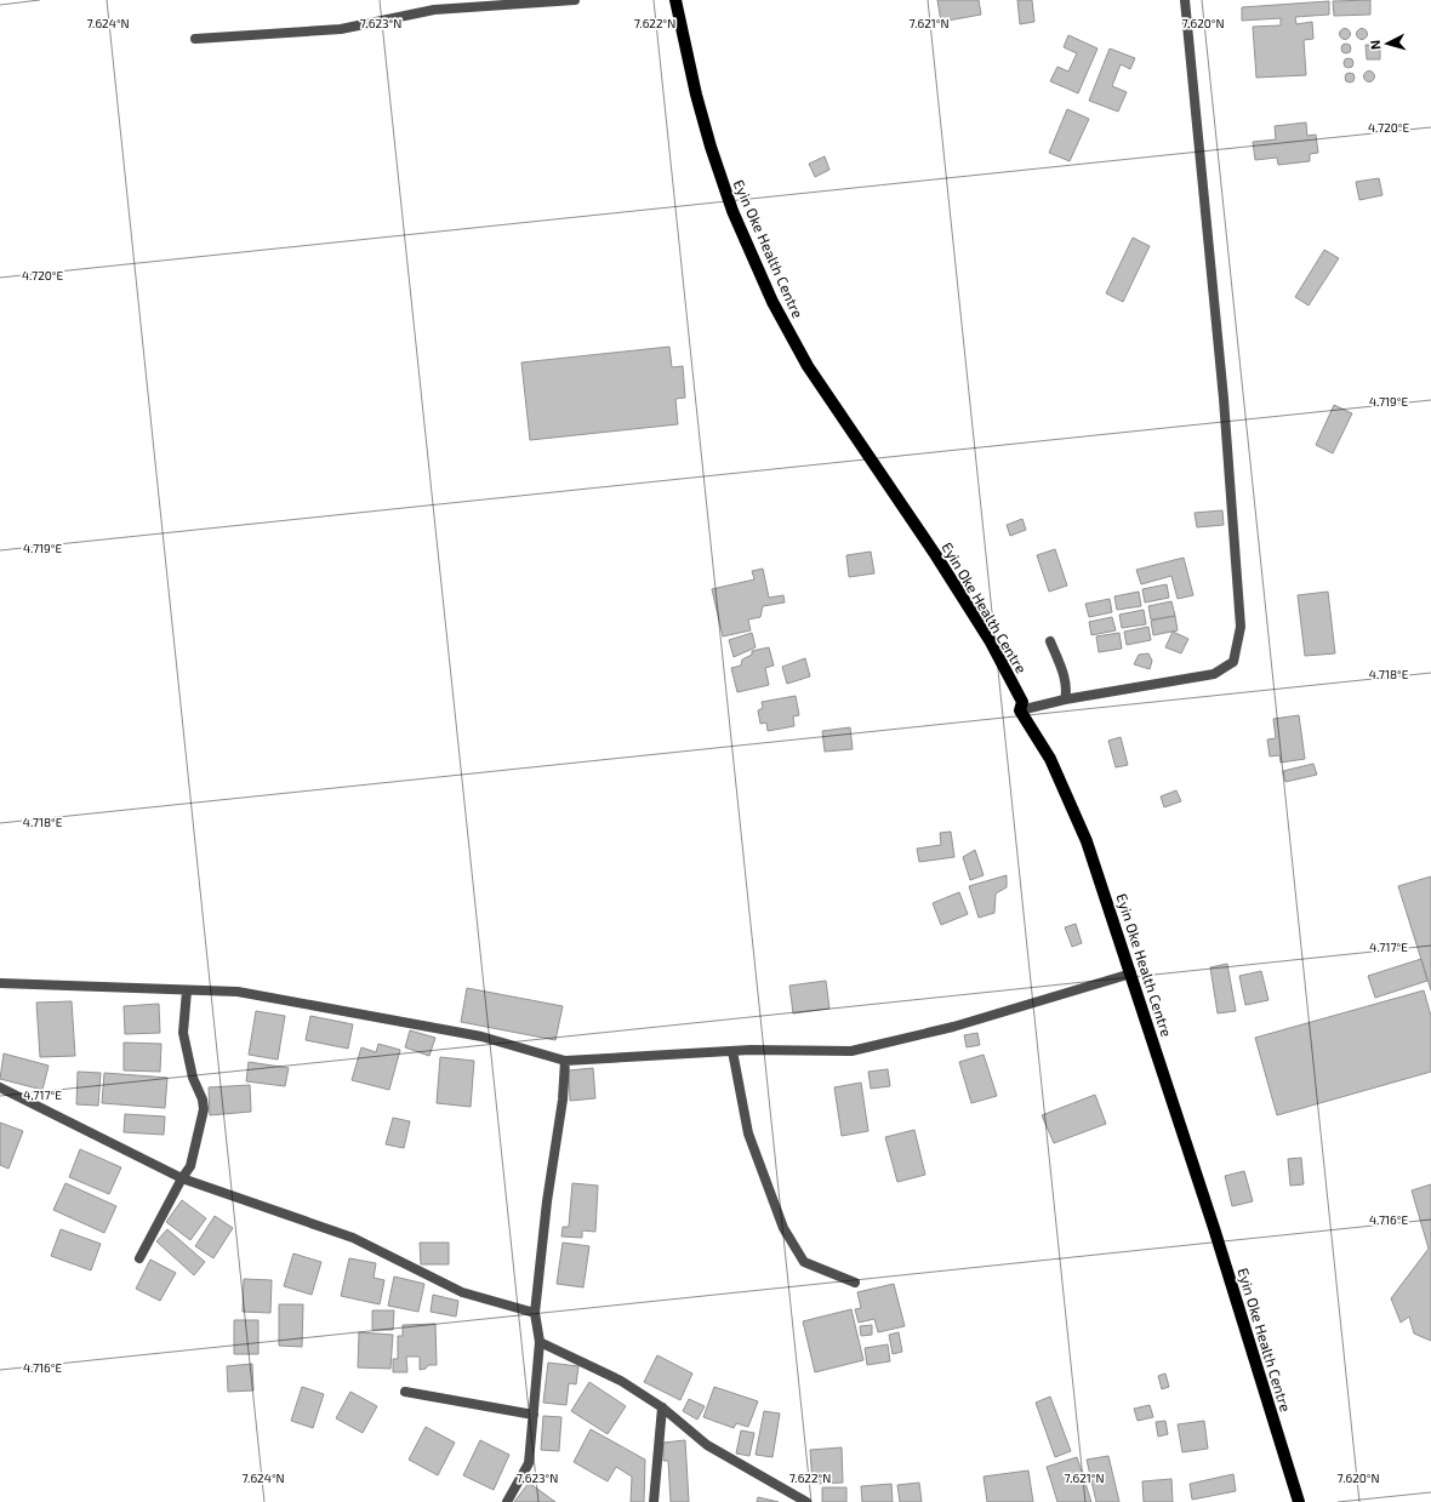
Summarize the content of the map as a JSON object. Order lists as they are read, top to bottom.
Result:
{
  "streets": {
    "main road": ["Eyin Oke Health Centre"]
  },
  "north": "left",
  "coordinates": [
    "7.624°N",
    "7.623°N",
    "7.622°N",
    "7.621°N",
    "7.620°N",
    "4.720°E",
    "4.719°E",
    "4.718°E",
    "4.717°E",
    "4.716°E"
  ]
}
